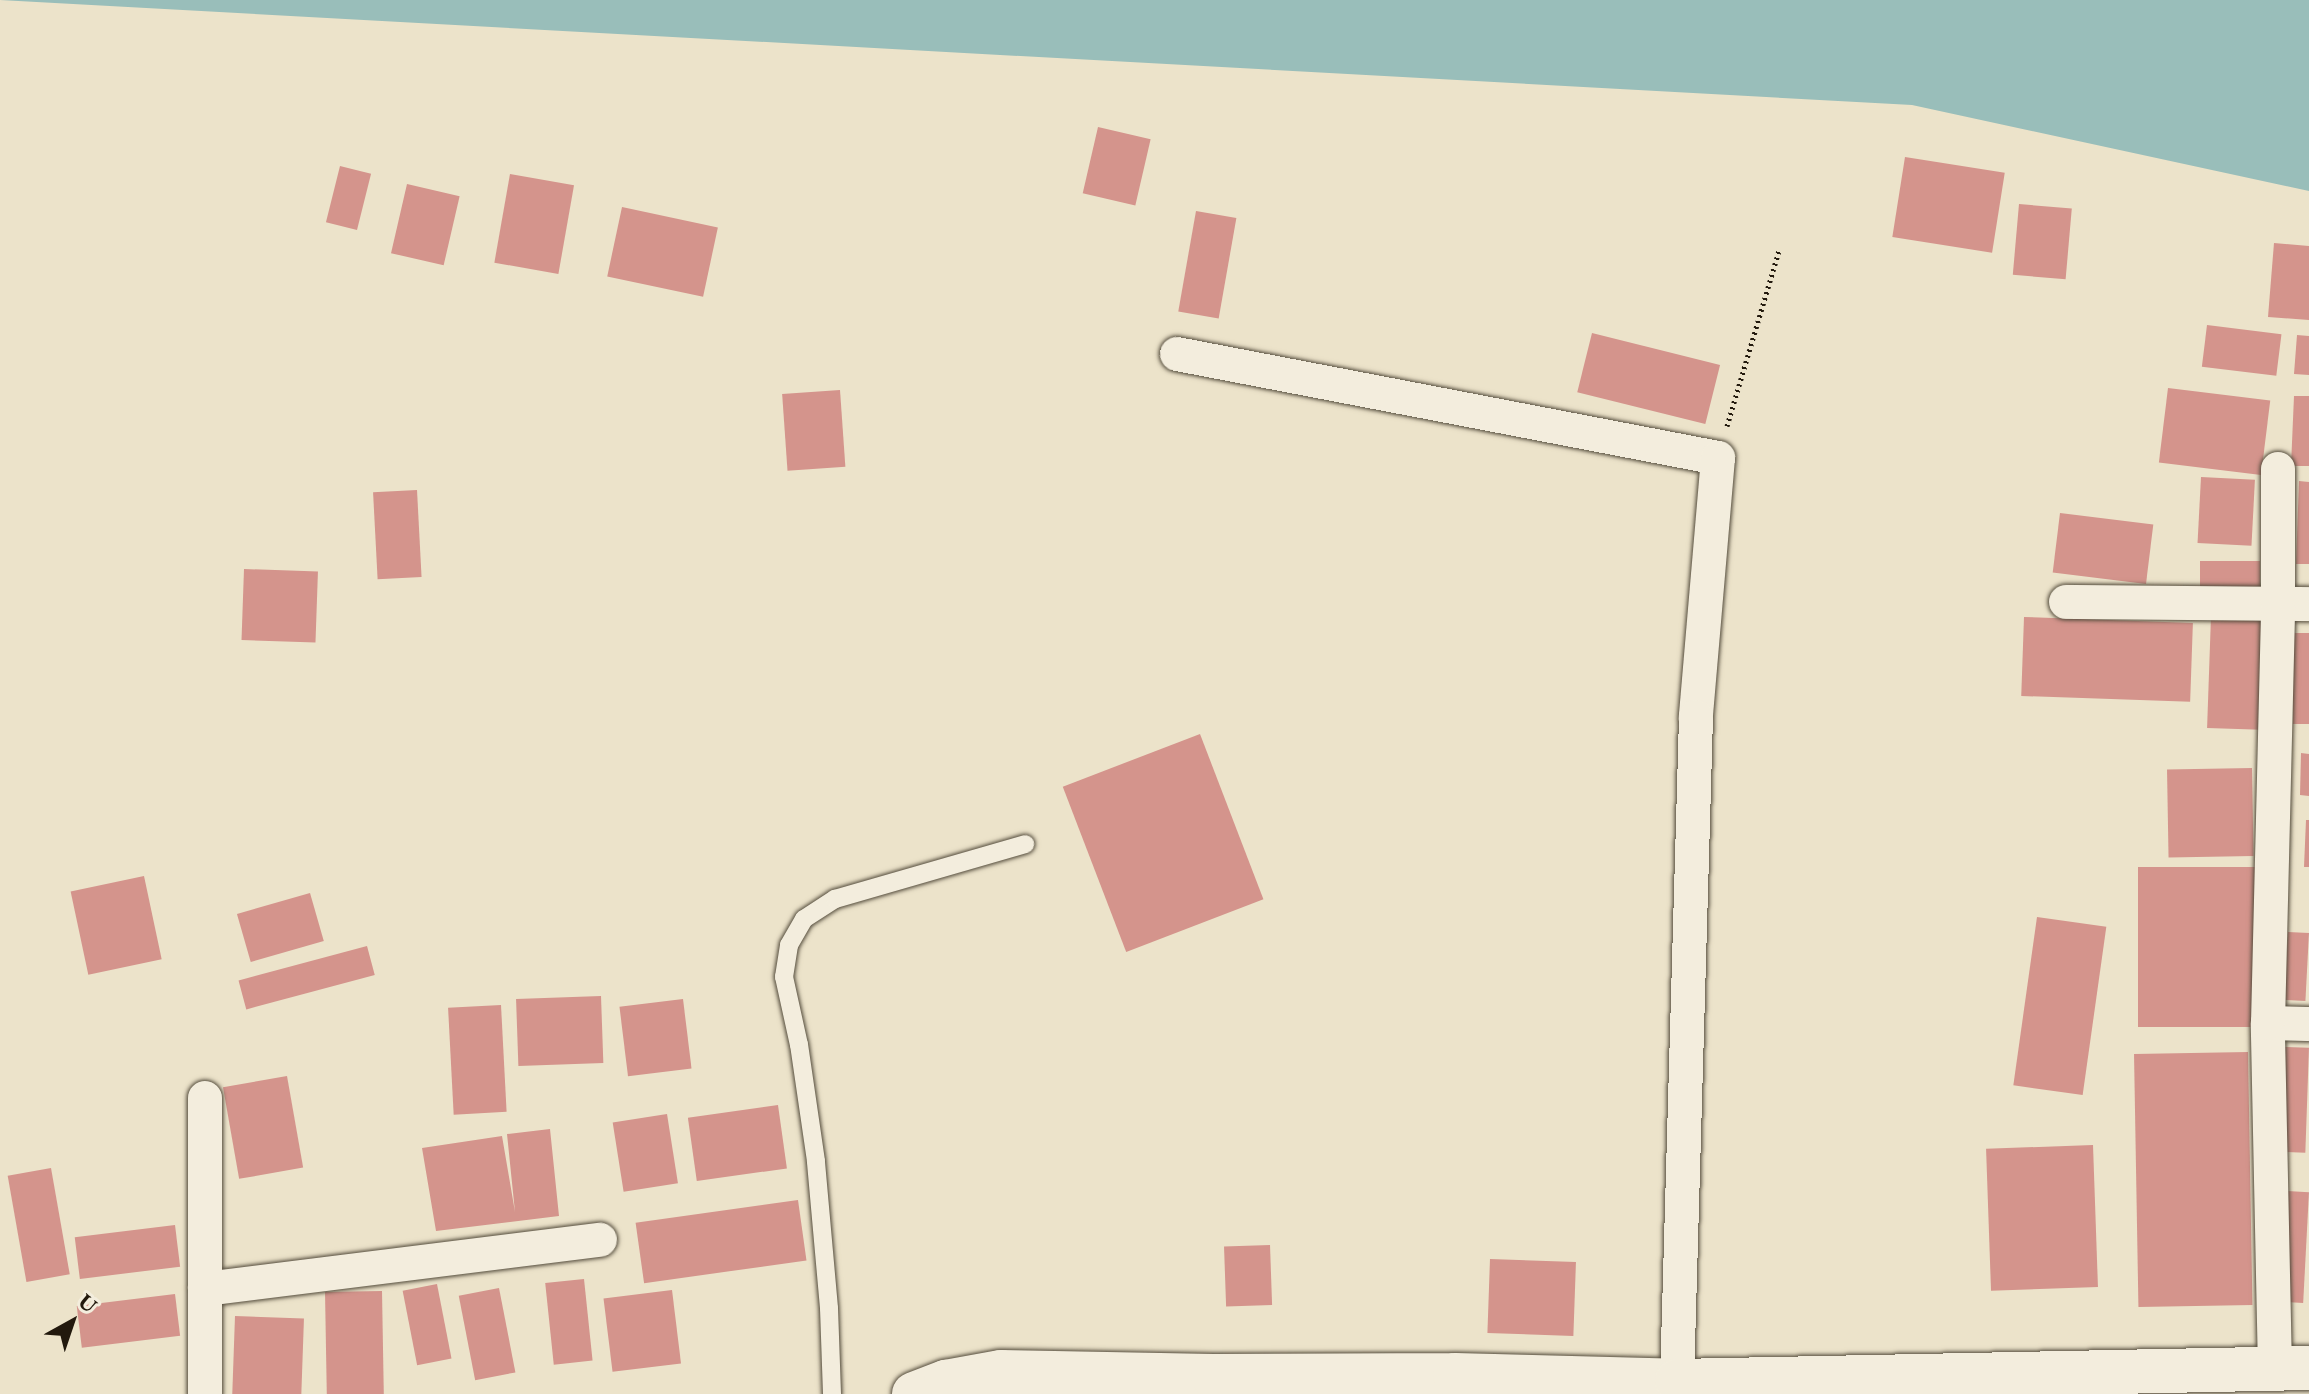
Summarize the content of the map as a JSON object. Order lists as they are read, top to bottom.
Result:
{
  "north": "top right"
}
